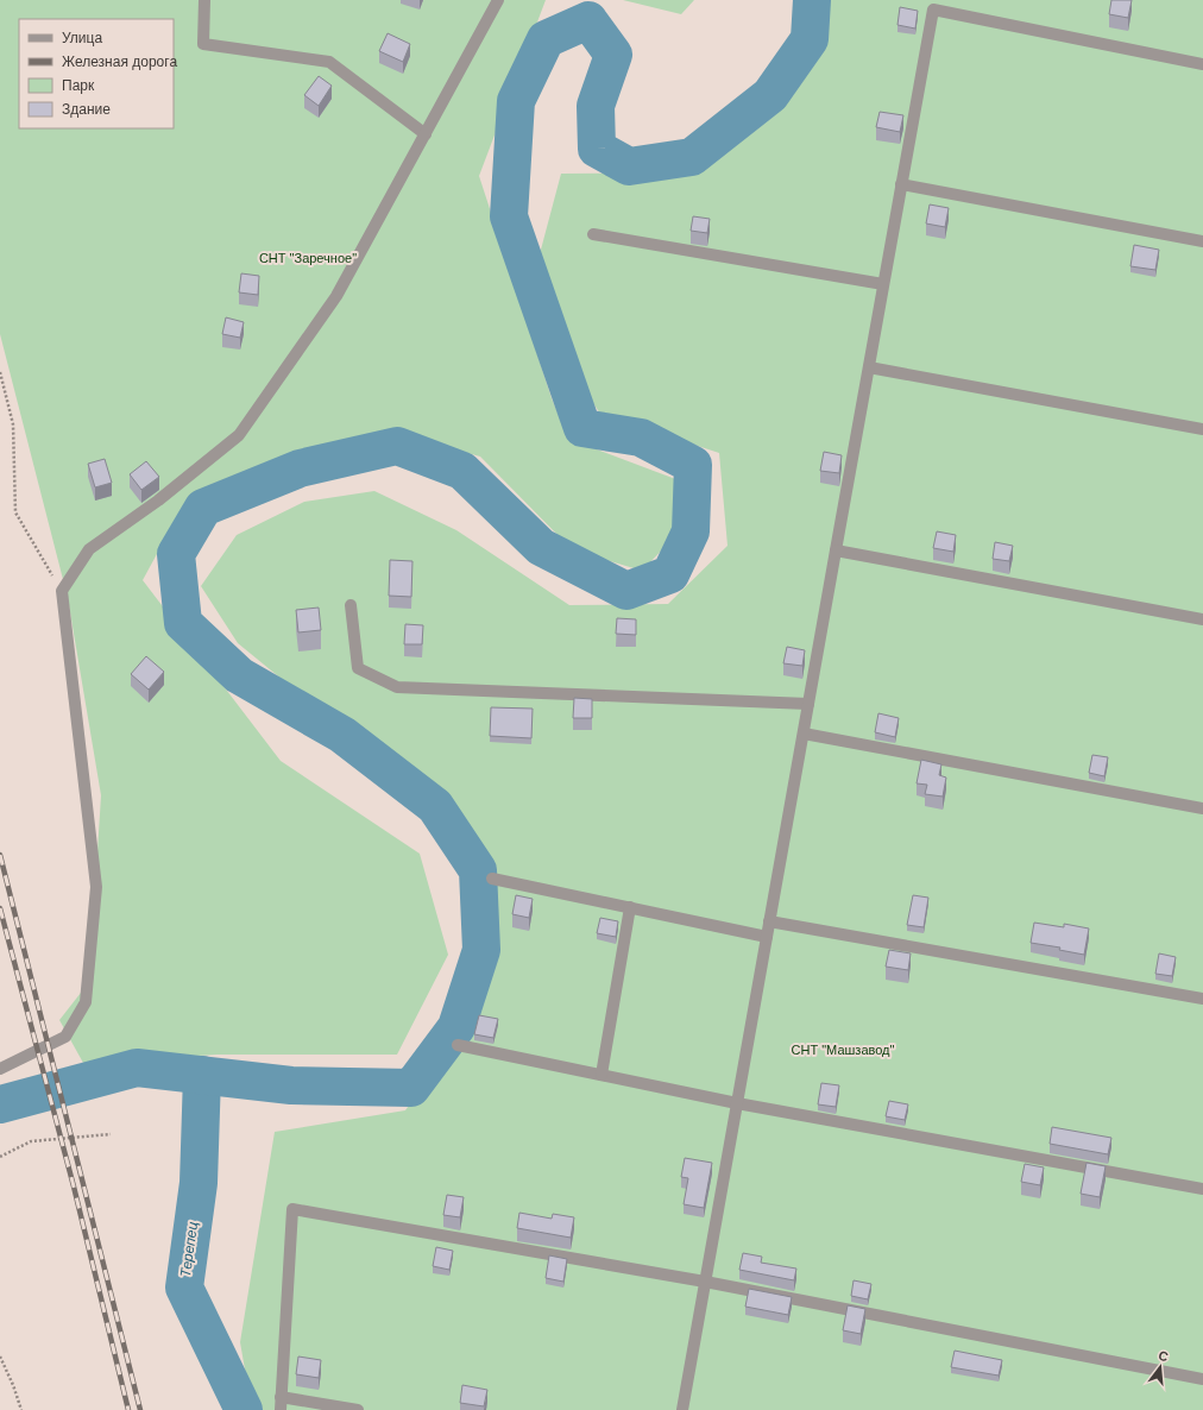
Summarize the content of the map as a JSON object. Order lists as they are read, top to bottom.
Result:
{
  "water": ["Терепец"],
  "parks": ["СНТ \"Заречное\"", "СНТ \"Машзавод\""],
  "legend": [
    "Улица",
    "Железная дорога",
    "Парк",
    "Здание"
  ],
  "north": "top"
}
